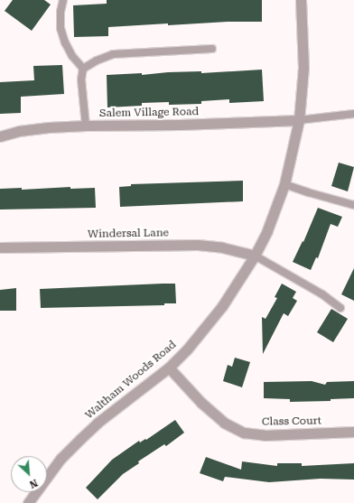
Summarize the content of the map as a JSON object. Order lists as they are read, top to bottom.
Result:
{
  "streets": {
    "street": [
      "Salem Village Road",
      "Windersal Lane",
      "Waltham Woods Road",
      "Class Court"
    ]
  },
  "crossings": [
    ["Salem Village Road", "Waltham Woods Road"],
    ["Windersal Lane", "Waltham Woods Road"],
    ["Waltham Woods Road", "Class Court"]
  ],
  "north": "bottom right"
}
